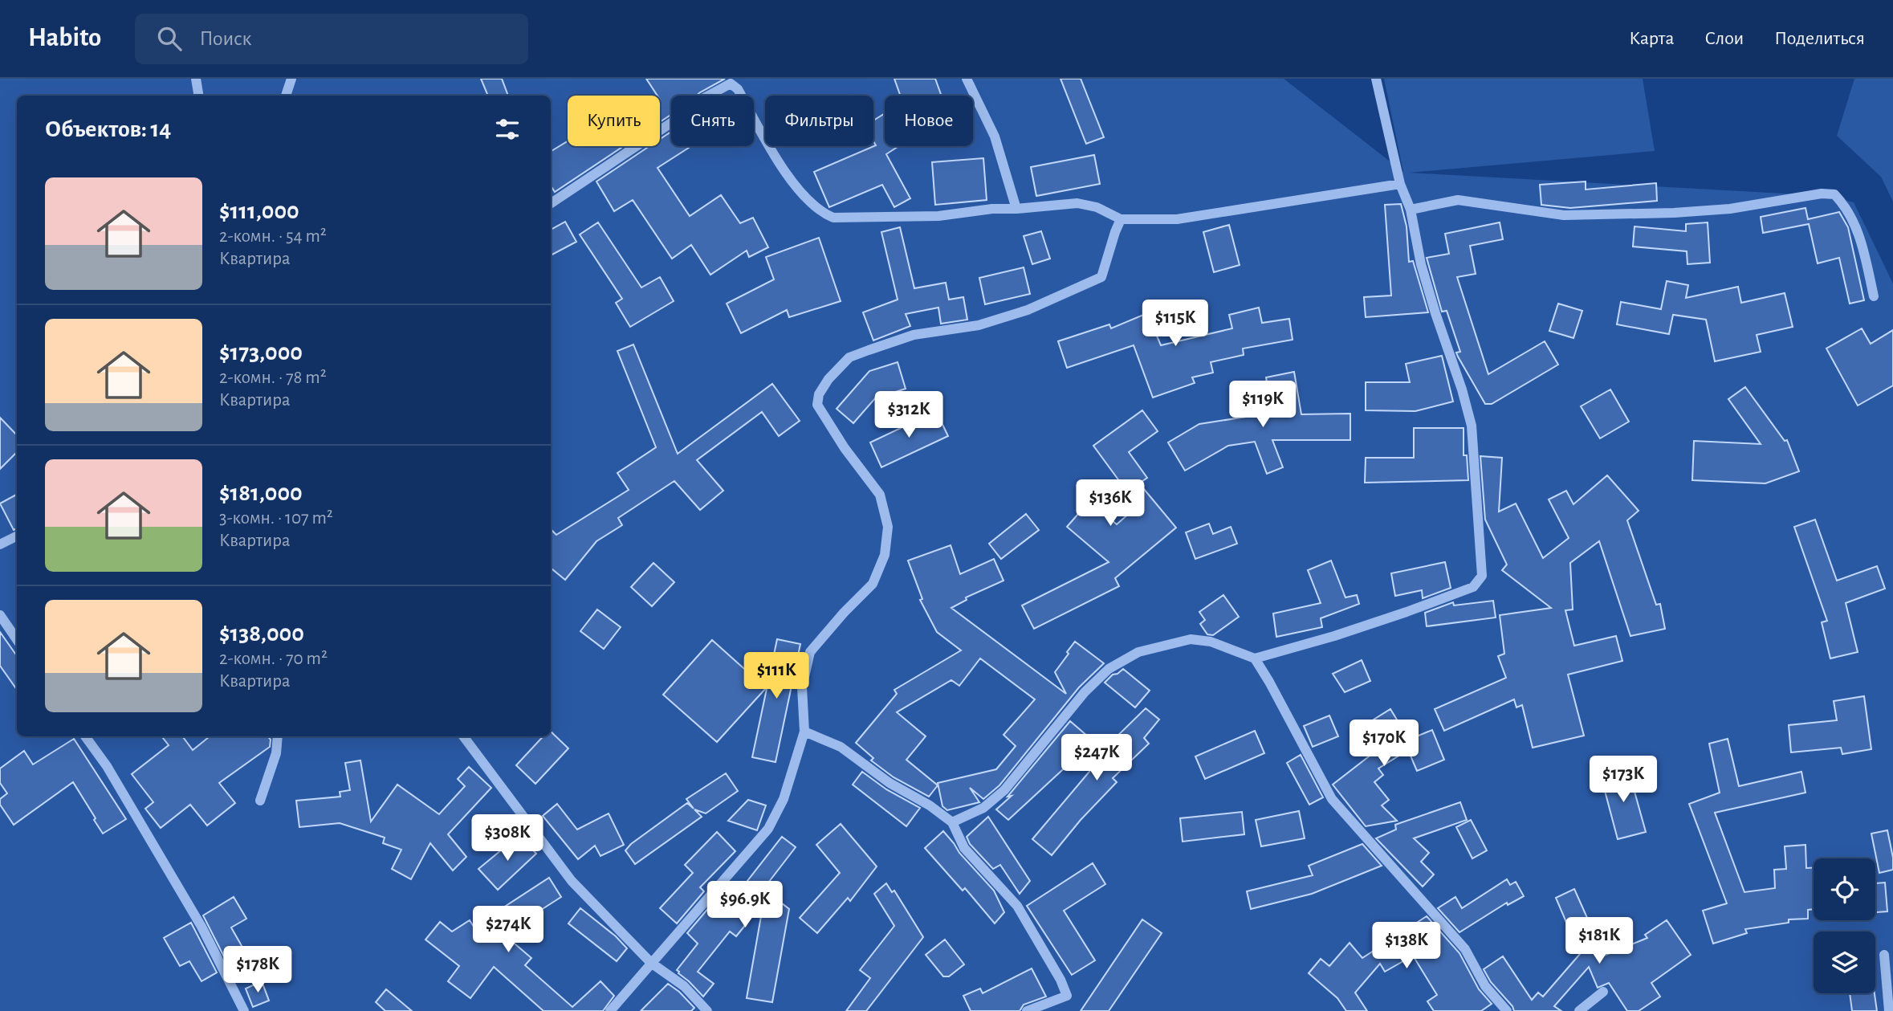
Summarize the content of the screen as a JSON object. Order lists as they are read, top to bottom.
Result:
{
  "page": {
    "header": "Habito",
    "search": "Поиск",
    "nav": ["Карта", "Слои", "Поделиться"],
    "chip": [
      "Купить",
      "Снять",
      "Фильтры",
      "Новое"
    ],
    "heading": "Объектов: 14",
    "list": [
      {
        "name": "$111,000",
        "note": "2-комн. · 54 m² · Квартира"
      },
      {
        "name": "$173,000",
        "note": "2-комн. · 78 m² · Квартира"
      },
      {
        "name": "$181,000",
        "note": "3-комн. · 107 m² · Квартира"
      },
      {
        "name": "$138,000",
        "note": "2-комн. · 70 m² · Квартира"
      }
    ],
    "price": [
      "$115K",
      "$119K",
      "$312K",
      "$136K",
      "$111K",
      "$170K",
      "$247K",
      "$173K",
      "$308K",
      "$96.9K",
      "$274K",
      "$181K",
      "$138K",
      "$178K"
    ]
  }
}
